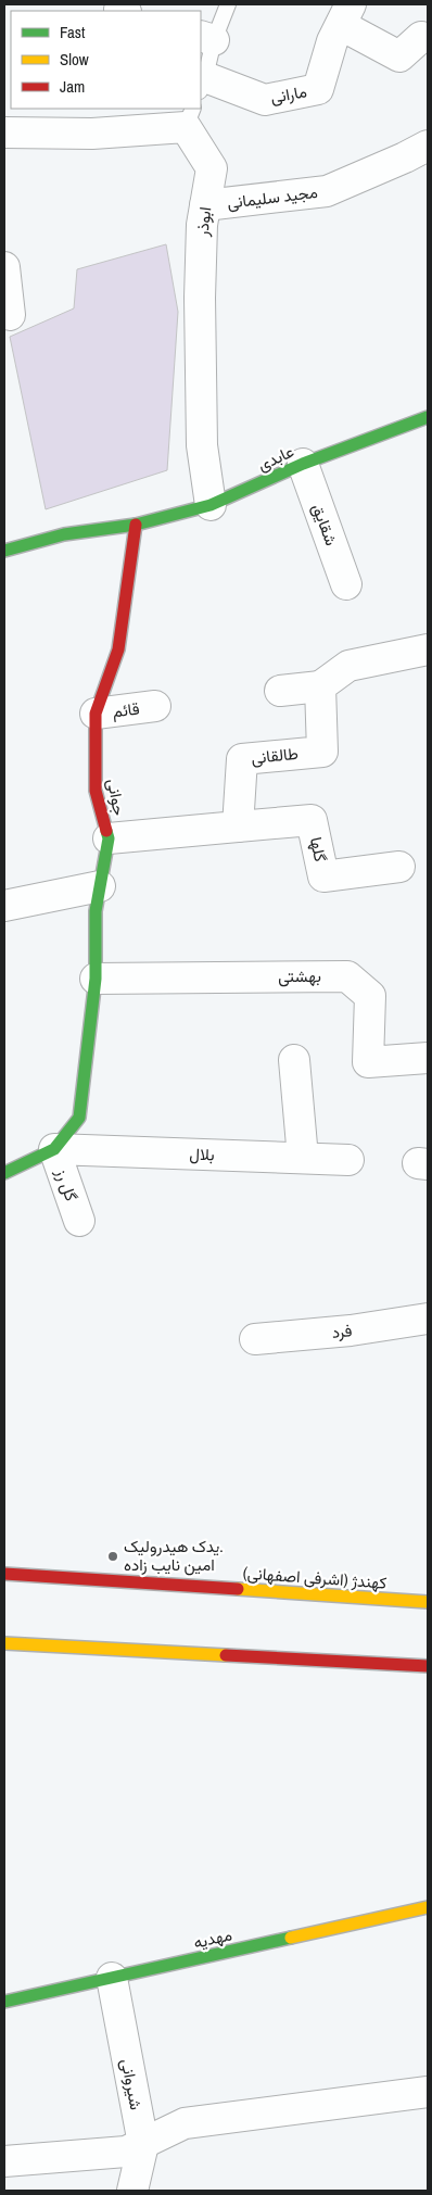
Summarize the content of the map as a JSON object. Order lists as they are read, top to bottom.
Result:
{
  "streets": {
    "street": [
      "مارانی",
      "مجید سلیمانی",
      "ابوذر",
      "عابدی",
      "شقایق",
      "قائم",
      "طالقانی",
      "جوانی",
      "گلها",
      "بهشتی",
      "بلال",
      "گل رز",
      "فرد",
      "کهندژ (اشرفی اصفهانی)",
      "مهدیه",
      "شیروانی"
    ]
  },
  "crossings": [
    ["مجید سلیمانی", "ابوذر"],
    ["ابوذر", "عابدی"],
    ["عابدی", "شقایق"],
    ["عابدی", "جوانی"],
    ["قائم", "جوانی"],
    ["طالقانی", "گلها"],
    ["جوانی", "بهشتی"],
    ["جوانی", "بلال"],
    ["جوانی", "گل رز"],
    ["بلال", "گل رز"],
    ["مهدیه", "شیروانی"]
  ],
  "places": ["یدک هیدرولیک. امین نایب زاده"],
  "legend": ["Fast", "Slow", "Jam"]
}
